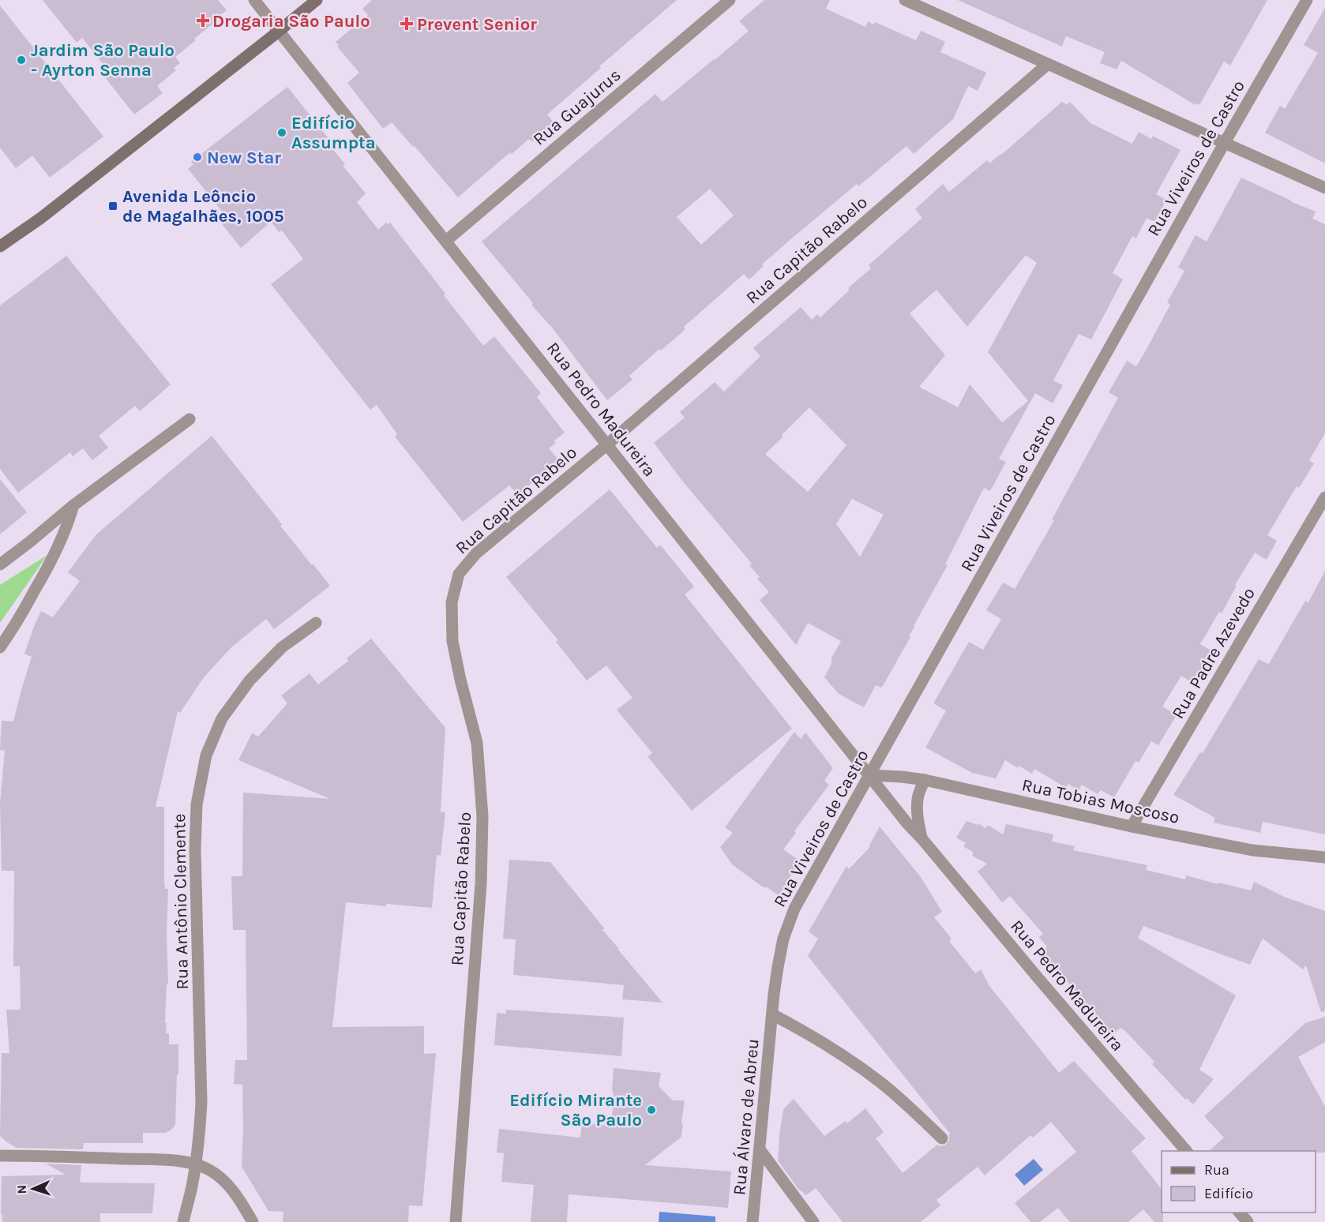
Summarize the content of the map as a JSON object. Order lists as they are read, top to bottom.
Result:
{
  "streets": {
    "street": [
      "Rua Guajurus",
      "Rua Viveiros de Castro",
      "Rua Capitão Rabelo",
      "Rua Pedro Madureira",
      "Rua Padre Azevedo",
      "Rua Tobias Moscoso",
      "Rua Antônio Clemente",
      "Rua Álvaro de Abreu"
    ]
  },
  "crossings": [
    ["Rua Guajurus", "Rua Pedro Madureira"],
    ["Rua Viveiros de Castro", "Rua Pedro Madureira"],
    ["Rua Viveiros de Castro", "Rua Tobias Moscoso"],
    ["Rua Viveiros de Castro", "Rua Álvaro de Abreu"],
    ["Rua Capitão Rabelo", "Rua Pedro Madureira"],
    ["Rua Pedro Madureira", "Rua Tobias Moscoso"],
    ["Rua Padre Azevedo", "Rua Tobias Moscoso"]
  ],
  "places": {
    "health": ["Drogaria São Paulo", "Prevent Senior"],
    "other": [
      "Jardim São Paulo - Ayrton Senna",
      "Edifício Assumpta",
      "New Star",
      "Edifício Mirante São Paulo"
    ],
    "transit": ["Avenida Leôncio de Magalhães, 1005"]
  },
  "legend": ["Rua", "Edifício"],
  "north": "left"
}
